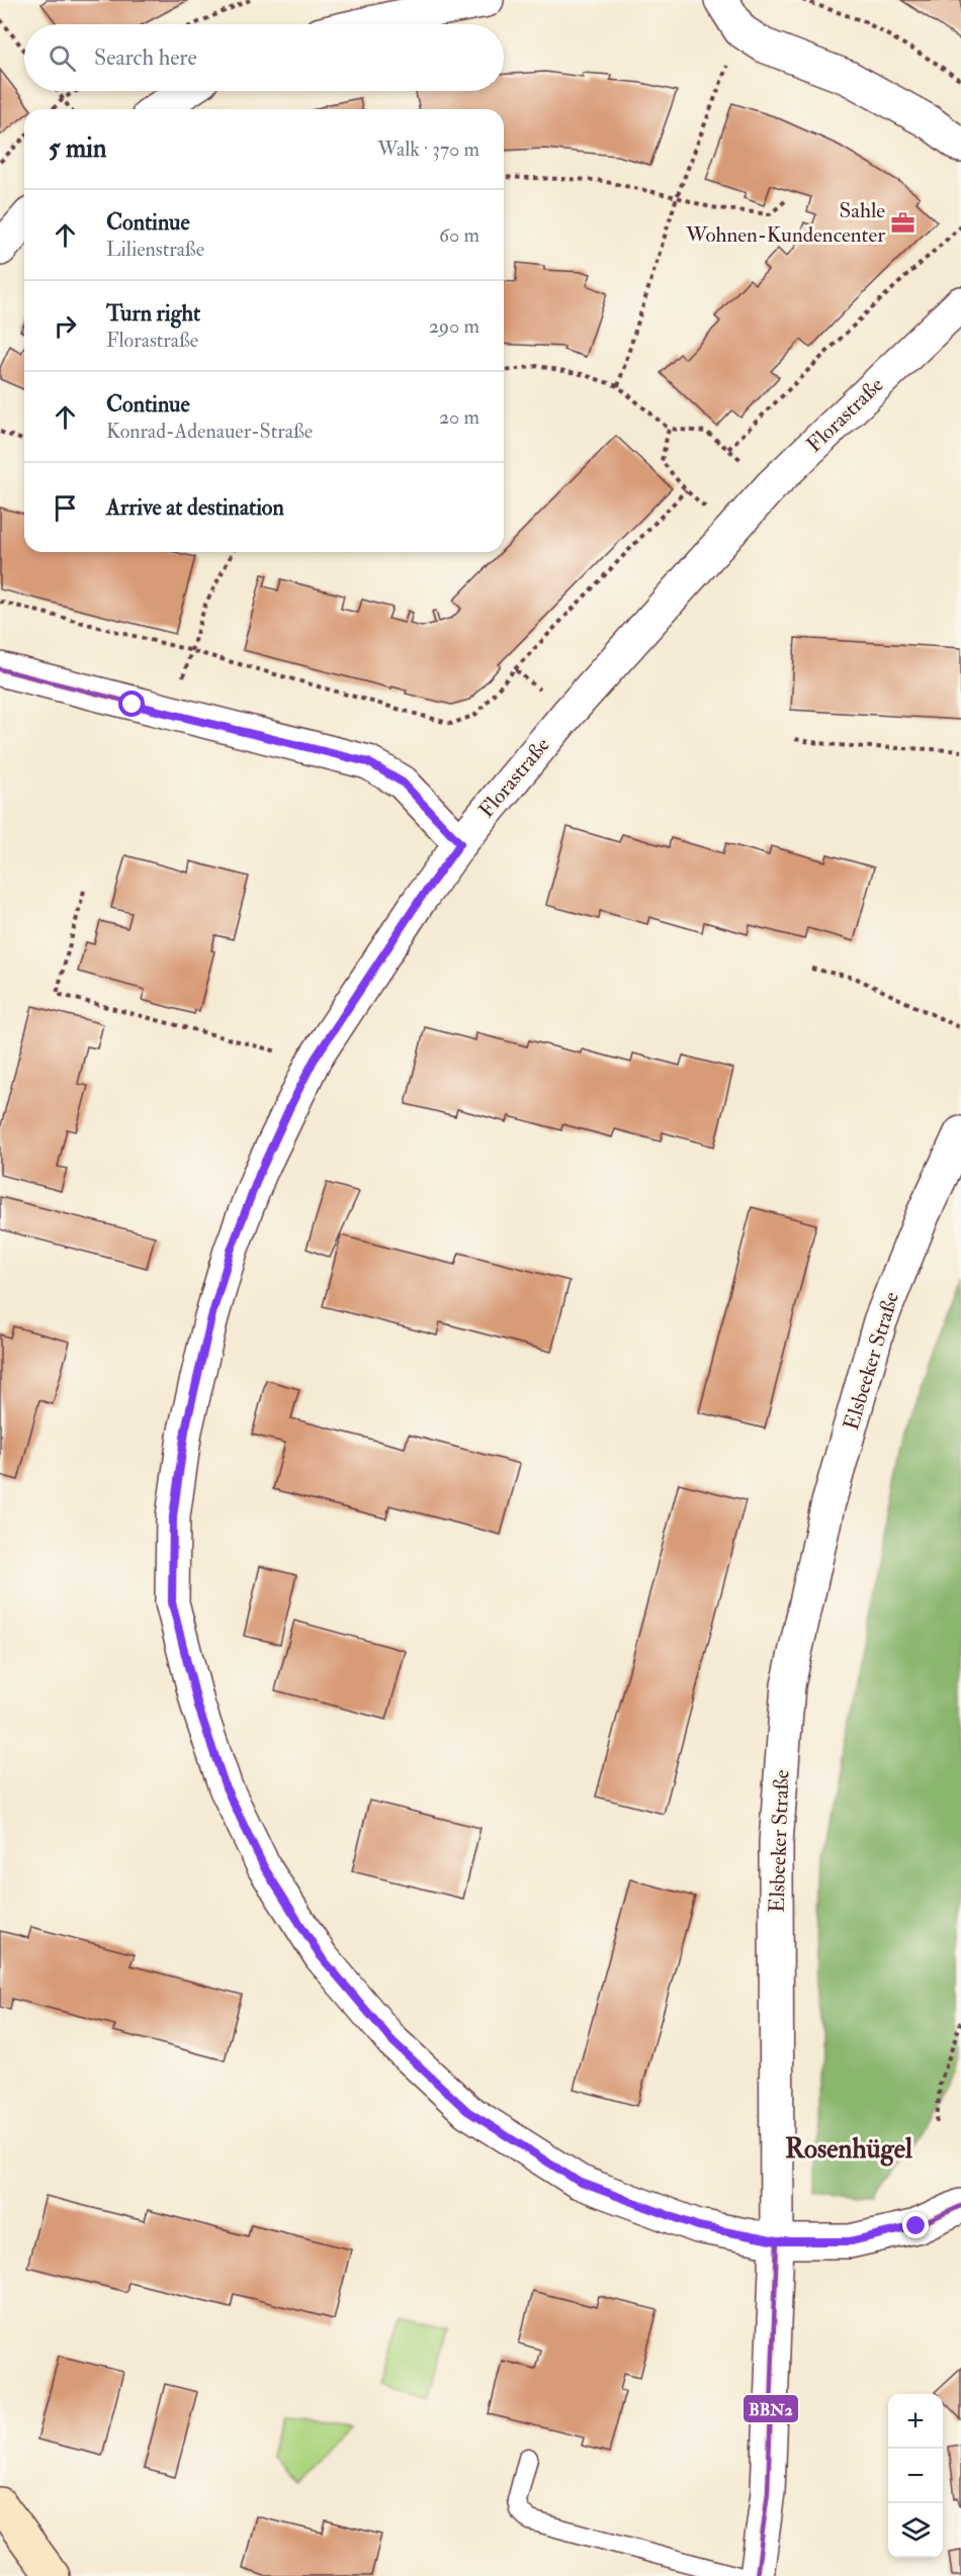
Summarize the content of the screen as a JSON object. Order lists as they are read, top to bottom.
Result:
{
  "streets": {
    "street": ["Florastraße", "Elsbeeker Straße"]
  },
  "crossings": [
    ["Florastraße", "Elsbeeker Straße"]
  ],
  "districts": ["Rosenhügel"],
  "places": {
    "office": ["Sahle Wohnen-Kundencenter"]
  },
  "lines": ["transit line BBN2"],
  "page": {
    "search": "Search here",
    "heading": ["5 min", "Walk · 370 m"],
    "list": [
      ["Continue", "Lilienstraße", "60 m"],
      ["Turn right", "Florastraße", "290 m"],
      ["Continue", "Konrad-Adenauer-Straße", "20 m"],
      "Arrive at destination"
    ],
    "map_buttons": ["+", "−"]
  }
}
